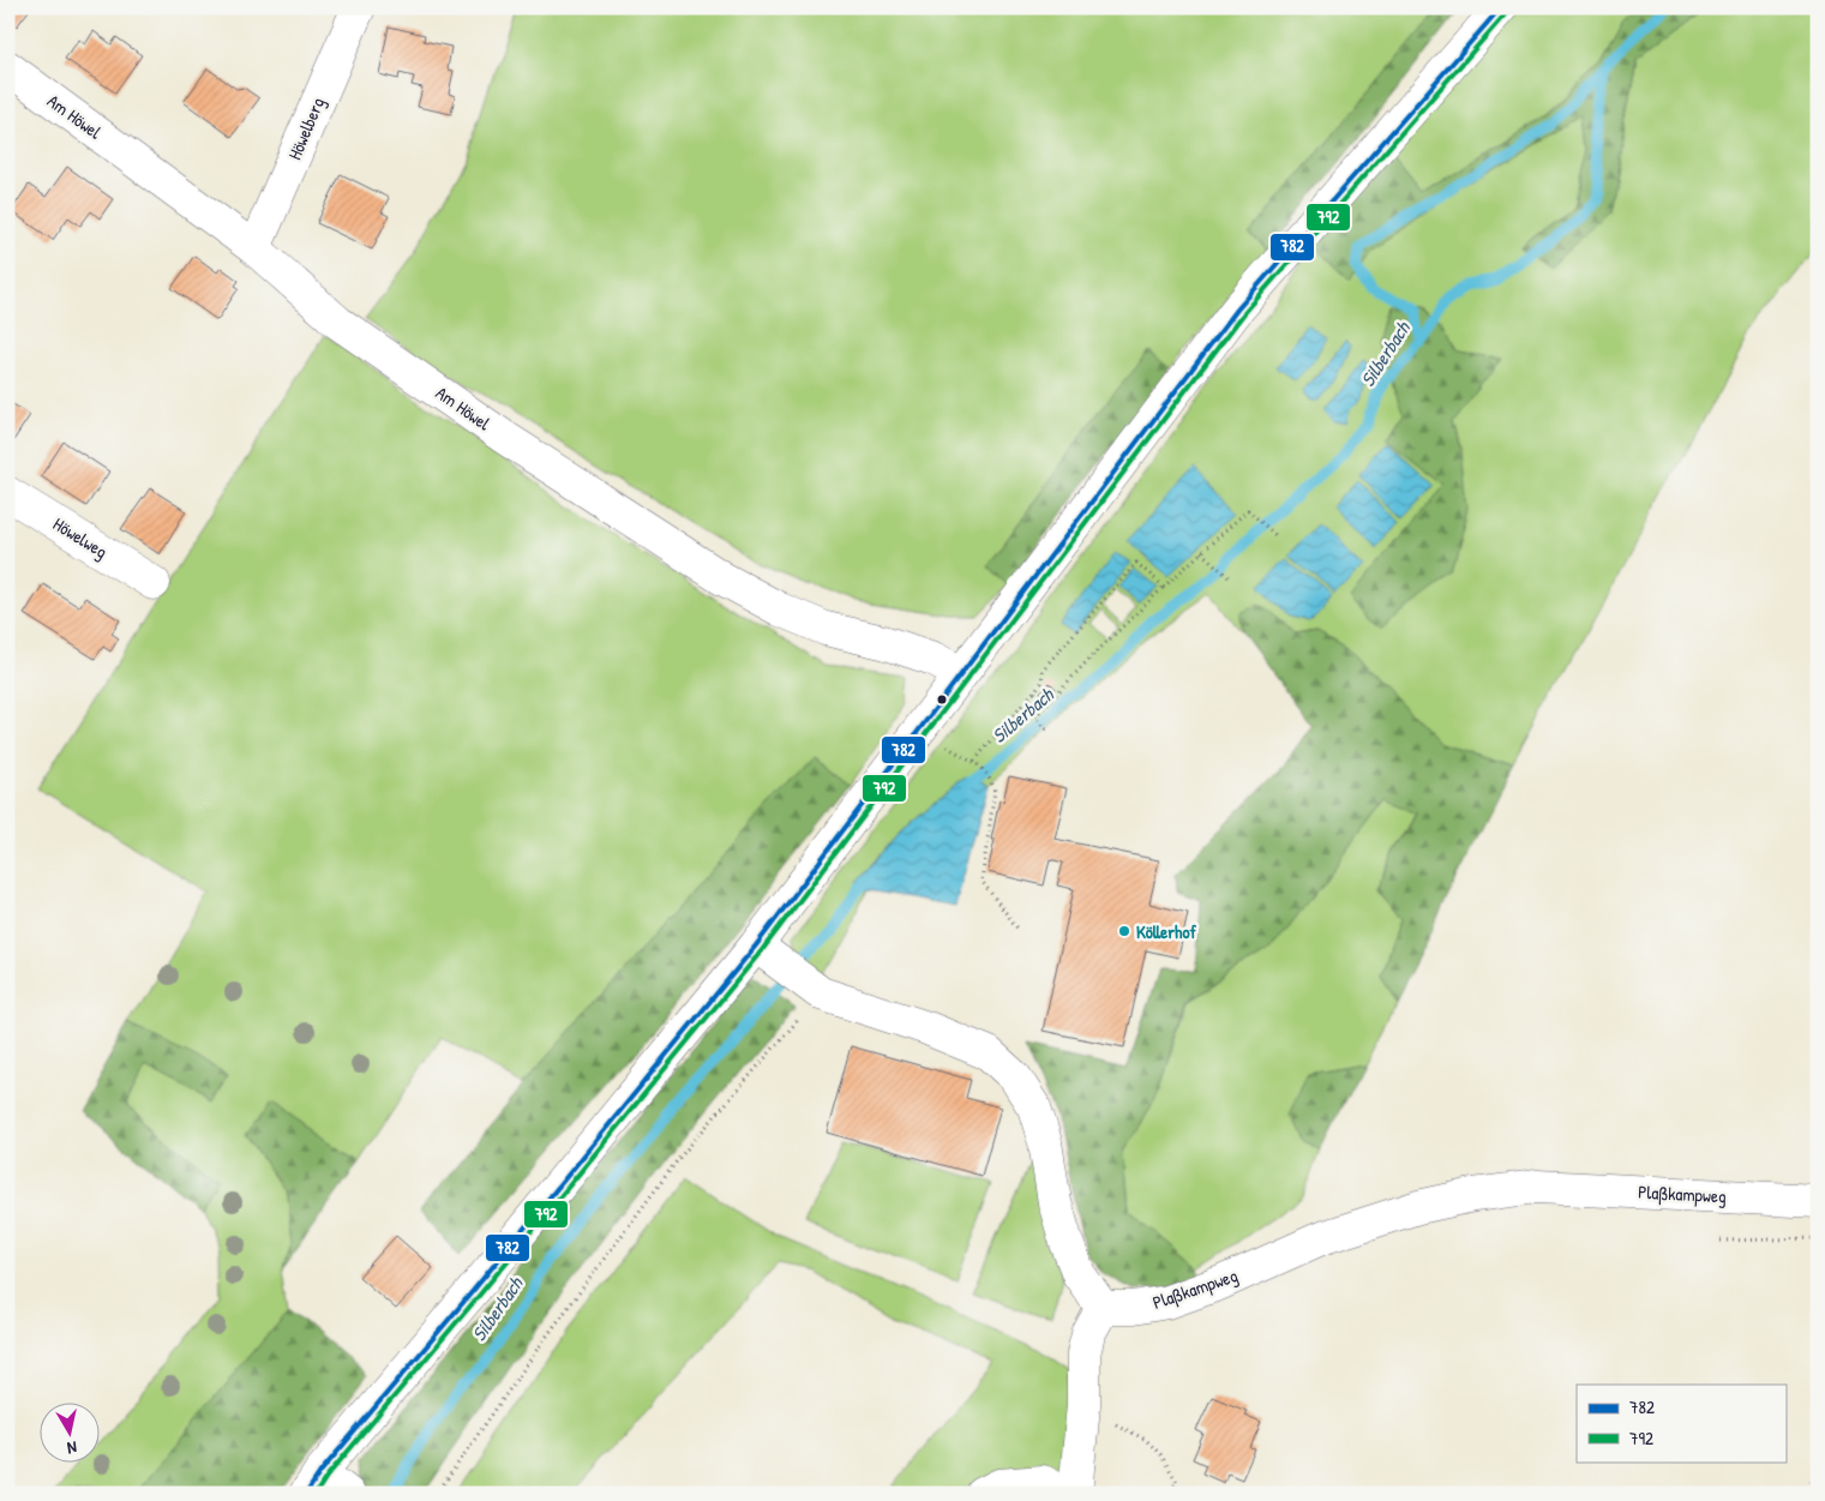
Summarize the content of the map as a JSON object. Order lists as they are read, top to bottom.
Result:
{
  "streets": {
    "street": [
      "Am Höwel",
      "Höwelberg",
      "Höwelweg",
      "Plaßkampweg"
    ]
  },
  "crossings": [
    ["Am Höwel", "Höwelberg"]
  ],
  "water": ["Silberbach"],
  "places": ["Köllerhof"],
  "lines": ["transit line 782", "transit line 792"],
  "legend": ["782", "792"],
  "north": "bottom"
}
